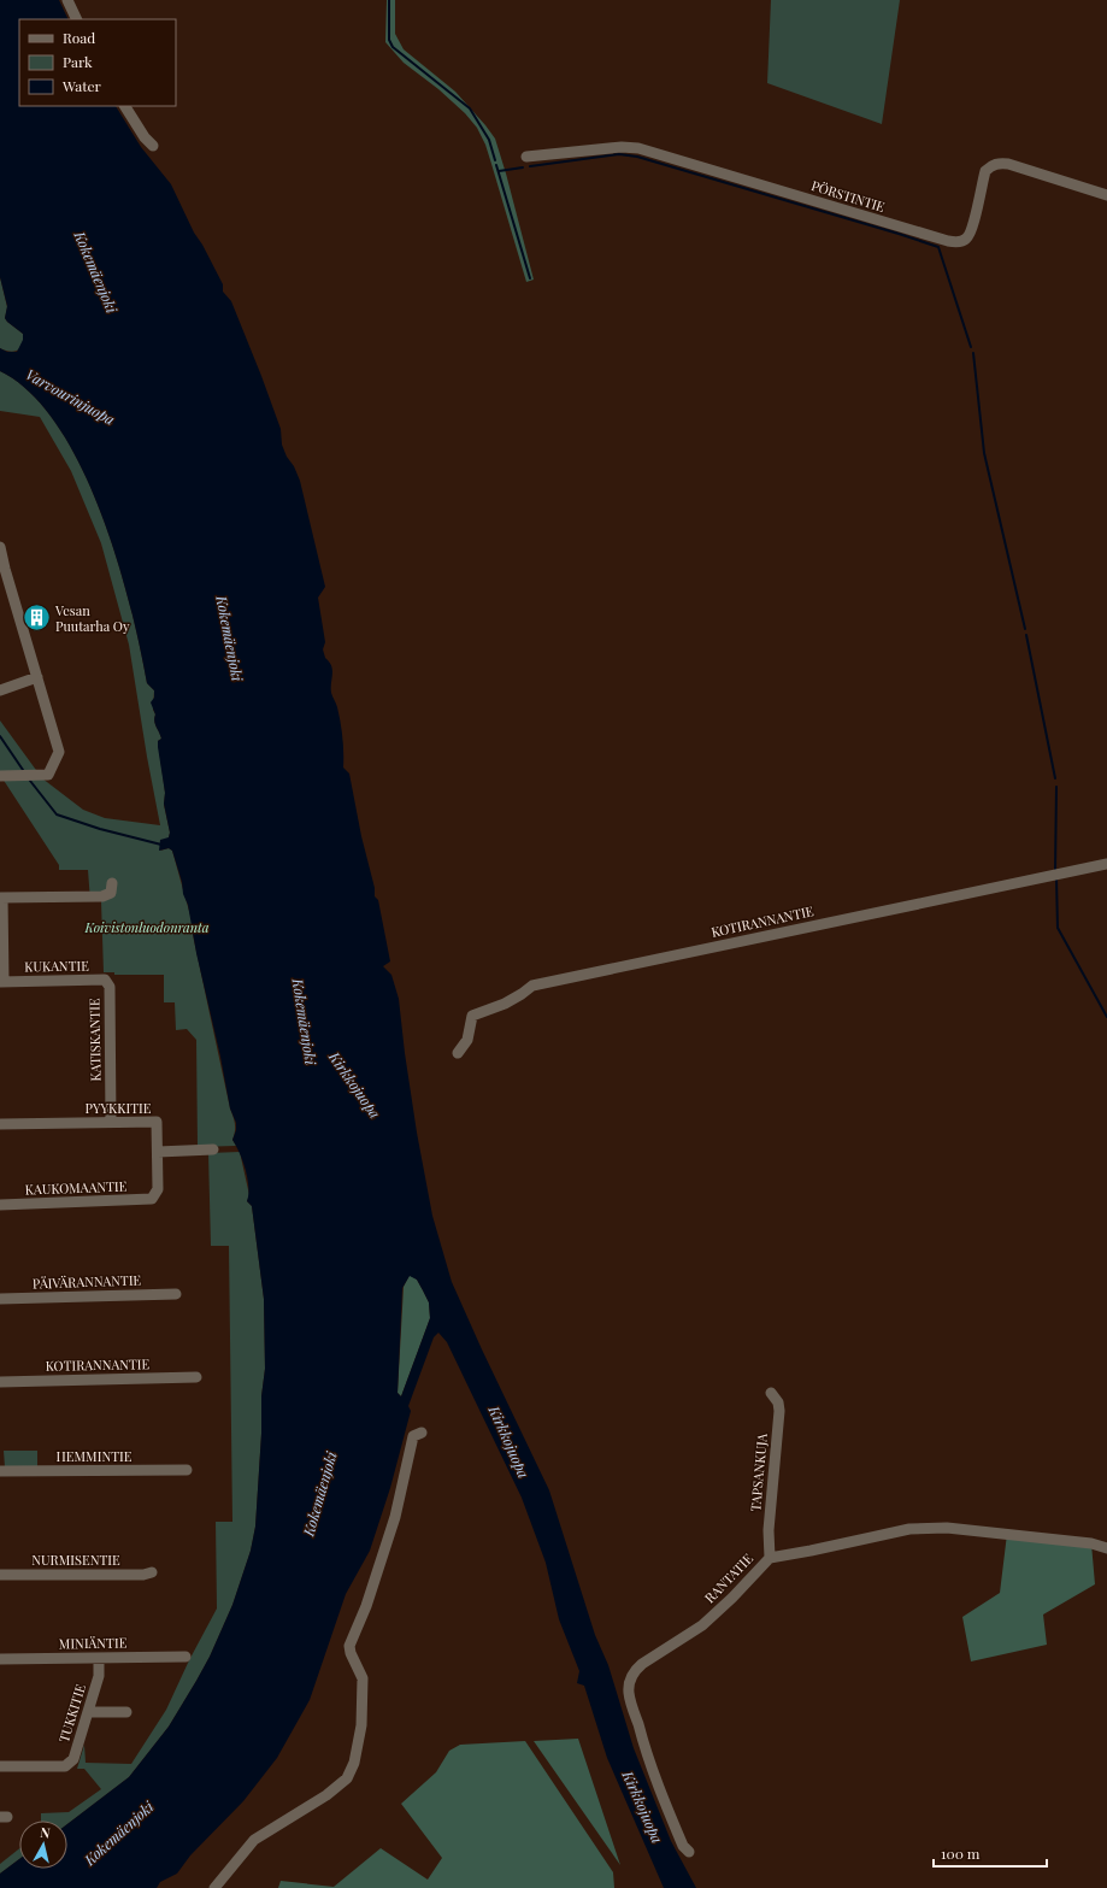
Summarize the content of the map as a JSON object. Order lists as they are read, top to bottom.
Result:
{
  "streets": {
    "street": [
      "PÖRSTINTIE",
      "KOTIRANNANTIE",
      "KUKANTIE",
      "KATISKANTIE",
      "PYYKKITIE",
      "KAUKOMAANTIE",
      "PÄIVÄRANNANTIE",
      "HEMMINTIE",
      "TAPSANKUJA",
      "NURMISENTIE",
      "RANTATIE",
      "MINIÄNTIE",
      "TUKKITIE"
    ]
  },
  "crossings": [
    ["KUKANTIE", "KATISKANTIE"],
    ["KATISKANTIE", "PYYKKITIE"],
    ["PYYKKITIE", "KAUKOMAANTIE"],
    ["TAPSANKUJA", "RANTATIE"],
    ["MINIÄNTIE", "TUKKITIE"]
  ],
  "water": ["Kokemäenjoki", "Varvourinjuopa", "Kirkkojuopa"],
  "parks": ["Koivistonluodonranta"],
  "places": {
    "building": ["Vesan Puutarha Oy"]
  },
  "legend": ["Road", "Park", "Water"],
  "scale_bar": "100 m",
  "north": "top"
}
